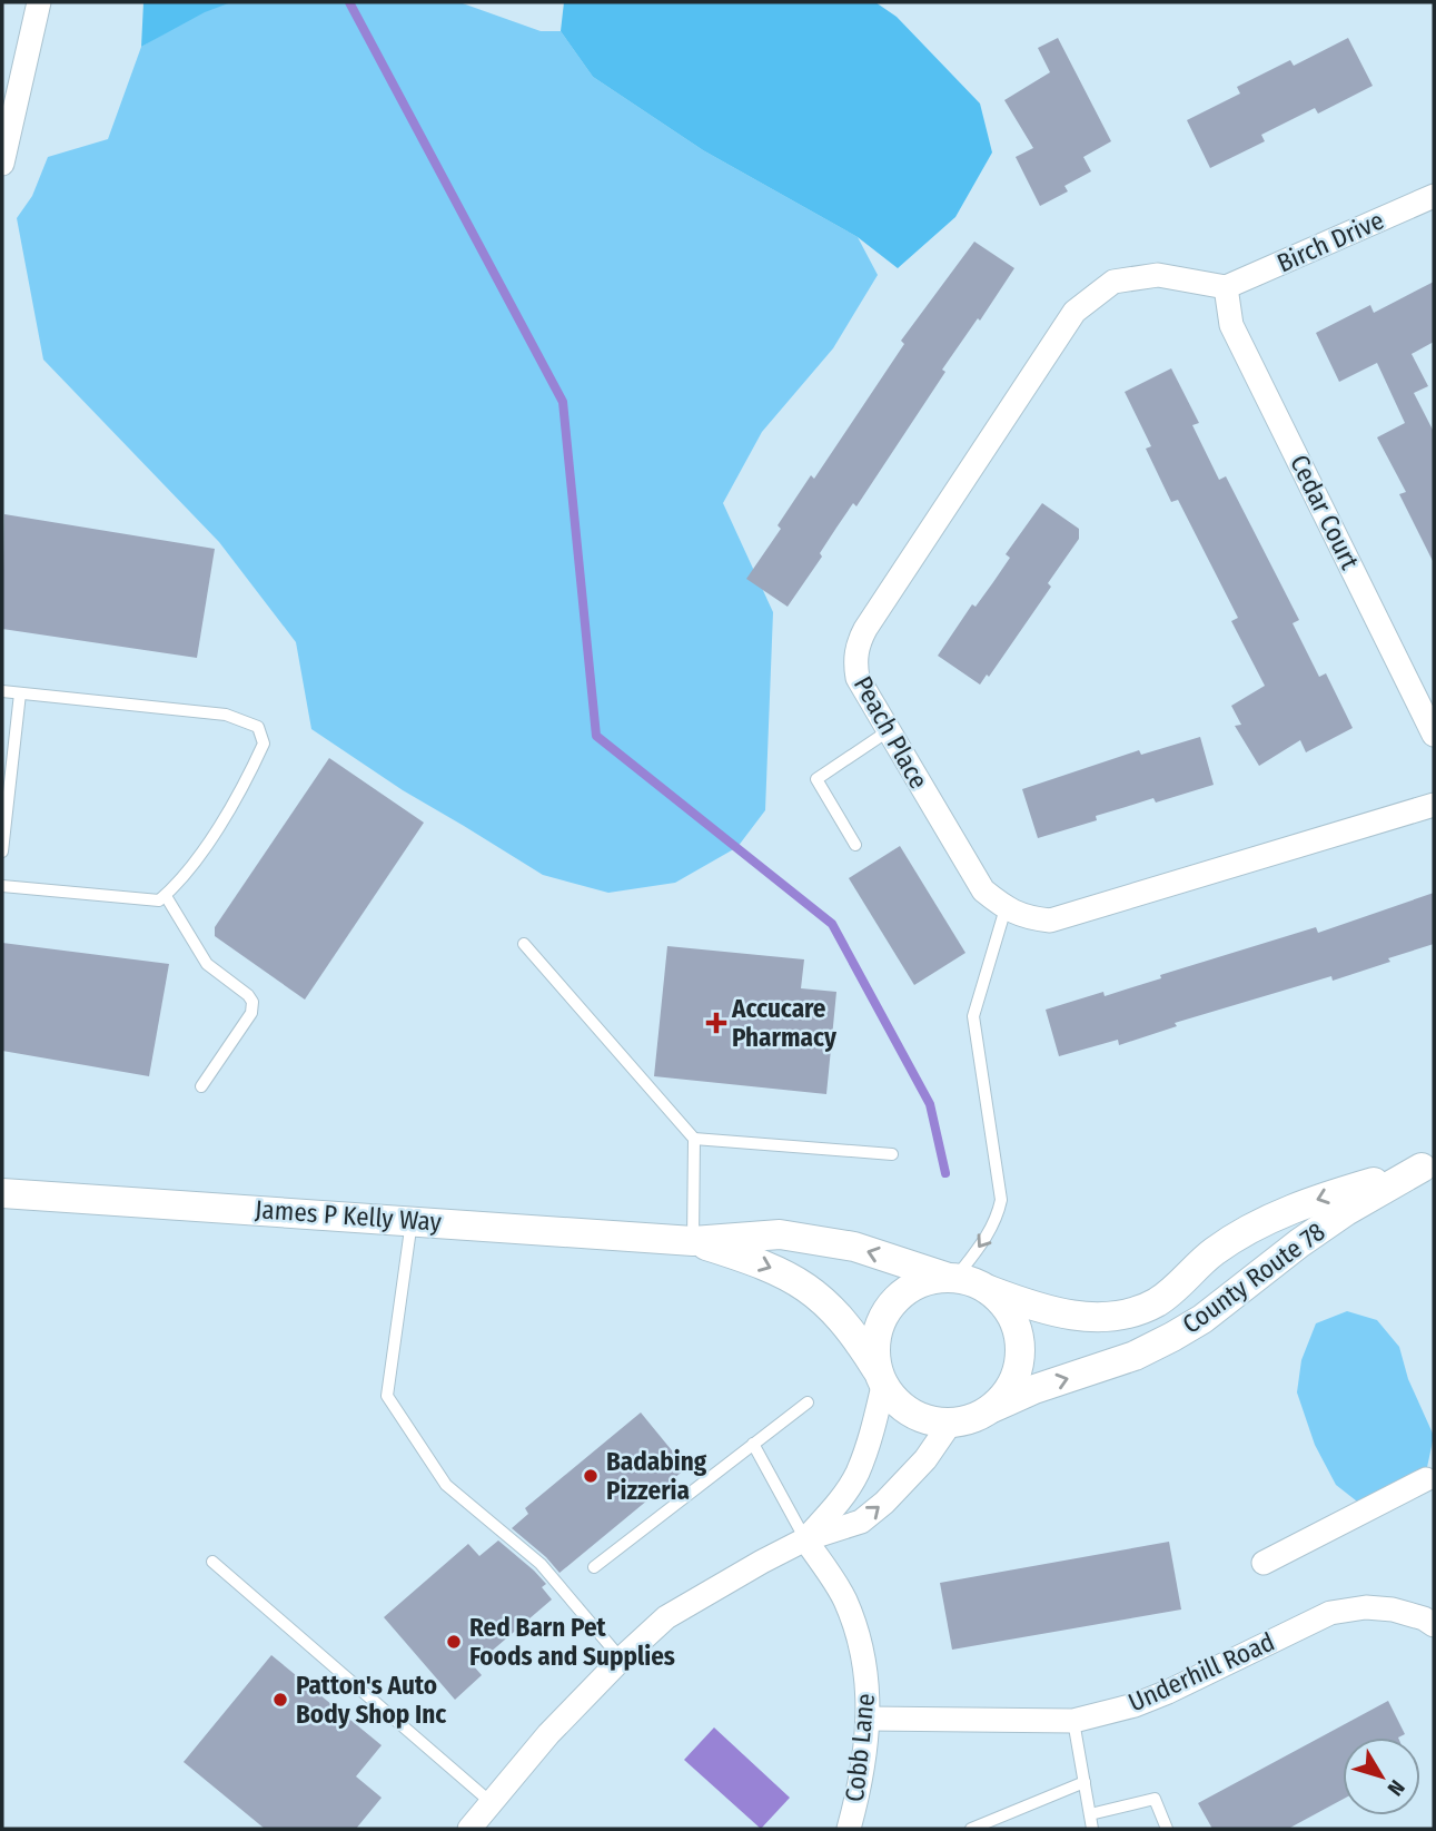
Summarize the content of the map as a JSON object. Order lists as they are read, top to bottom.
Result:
{
  "streets": {
    "street": [
      "Birch Drive",
      "Cedar Court",
      "Peach Place",
      "James P Kelly Way",
      "County Route 78",
      "Underhill Road",
      "Cobb Lane"
    ]
  },
  "crossings": [
    ["Birch Drive", "Cedar Court"],
    ["Birch Drive", "Peach Place"],
    ["Cedar Court", "Peach Place"],
    ["James P Kelly Way", "County Route 78"],
    ["Underhill Road", "Cobb Lane"]
  ],
  "places": {
    "health": ["Accucare Pharmacy"],
    "other": ["Badabing Pizzeria", "Red Barn Pet Foods and Supplies", "Patton's Auto Body Shop Inc"]
  },
  "north": "bottom right"
}
